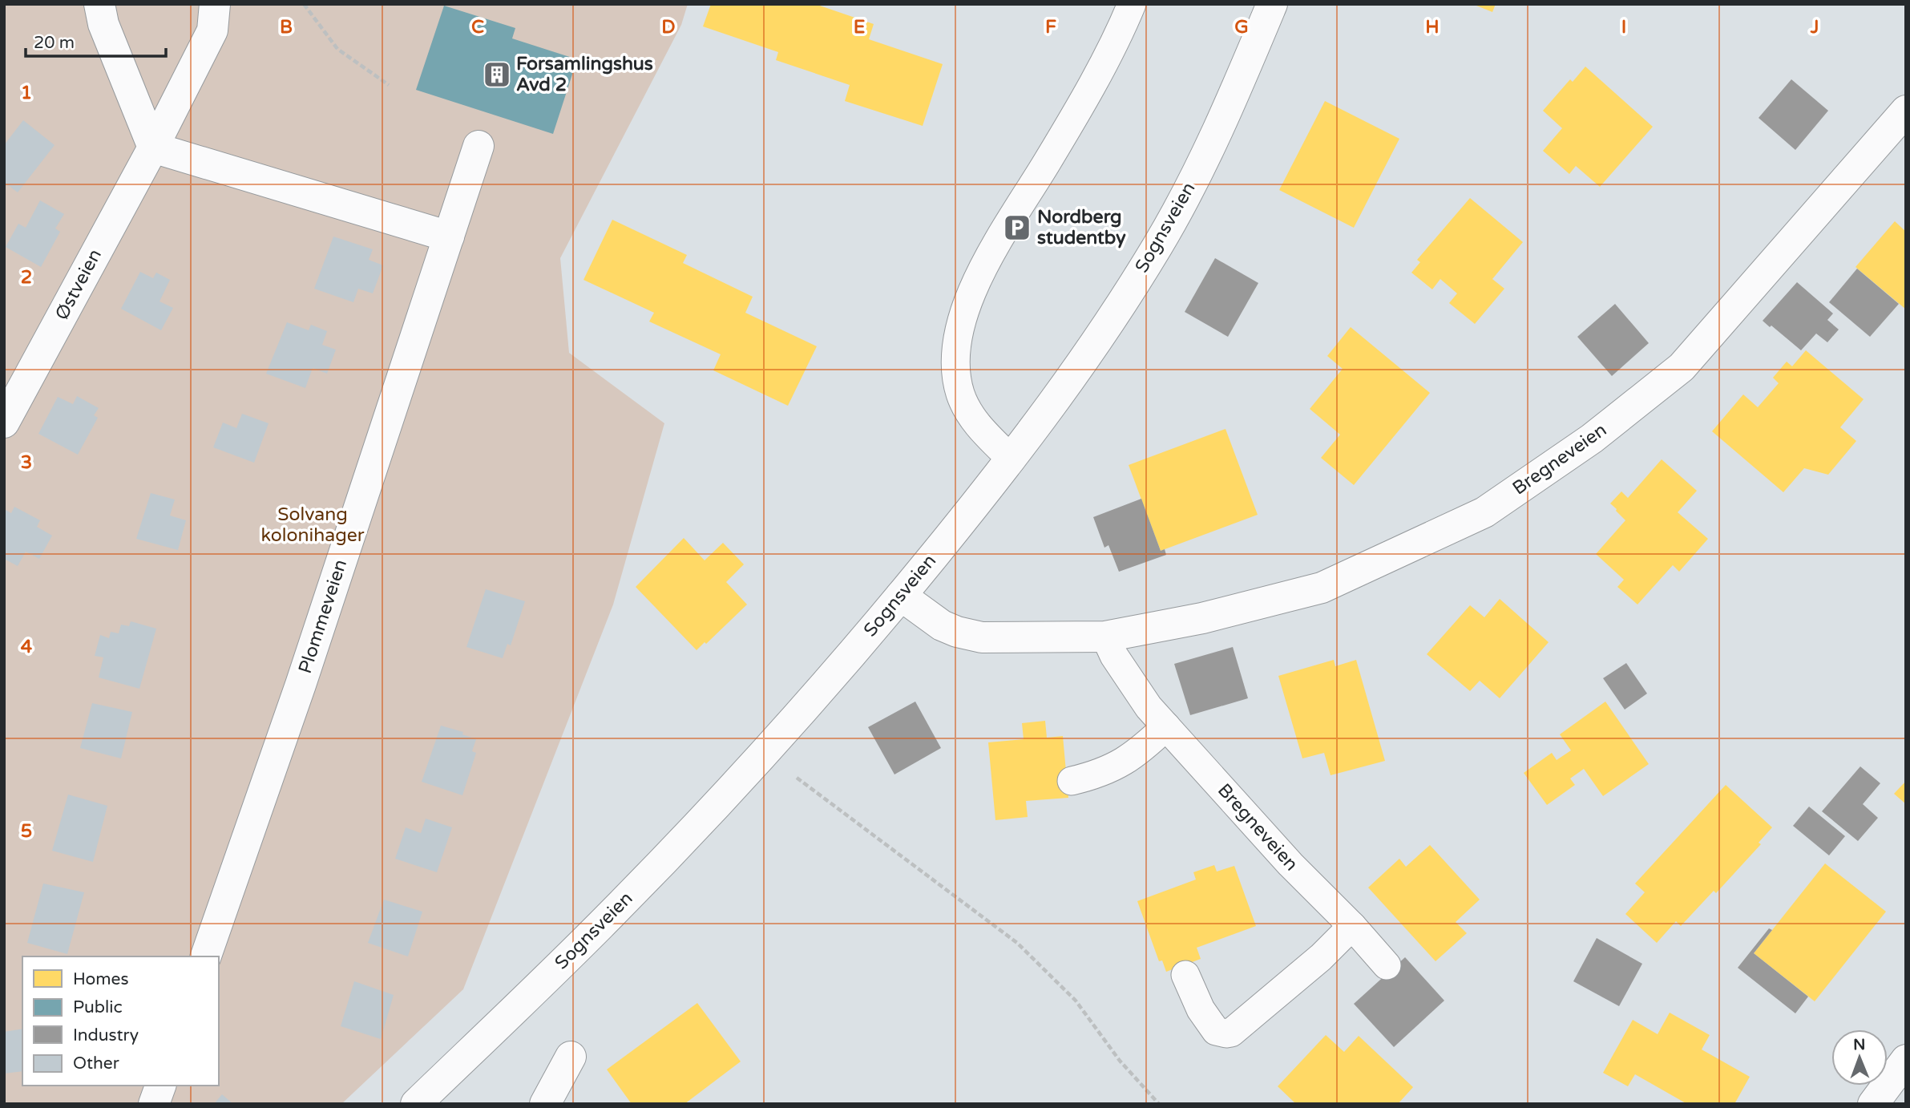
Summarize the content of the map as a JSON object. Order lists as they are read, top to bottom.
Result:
{
  "streets": {
    "street": [
      "Sognsveien",
      "Østveien",
      "Bregneveien",
      "Plommeveien"
    ]
  },
  "crossings": [
    ["Sognsveien", "Bregneveien"]
  ],
  "parks": ["Solvang kolonihager"],
  "places": {
    "building": ["Forsamlingshus Avd 2"],
    "parking": ["Nordberg studentby"]
  },
  "legend": [
    "Homes",
    "Public",
    "Industry",
    "Other"
  ],
  "scale_bar": "20 m",
  "north": "top",
  "grid": {
    "columns": [
      "B",
      "C",
      "D",
      "E",
      "F",
      "G",
      "H",
      "I",
      "J"
    ],
    "rows": [
      "1",
      "2",
      "3",
      "4",
      "5"
    ]
  }
}
